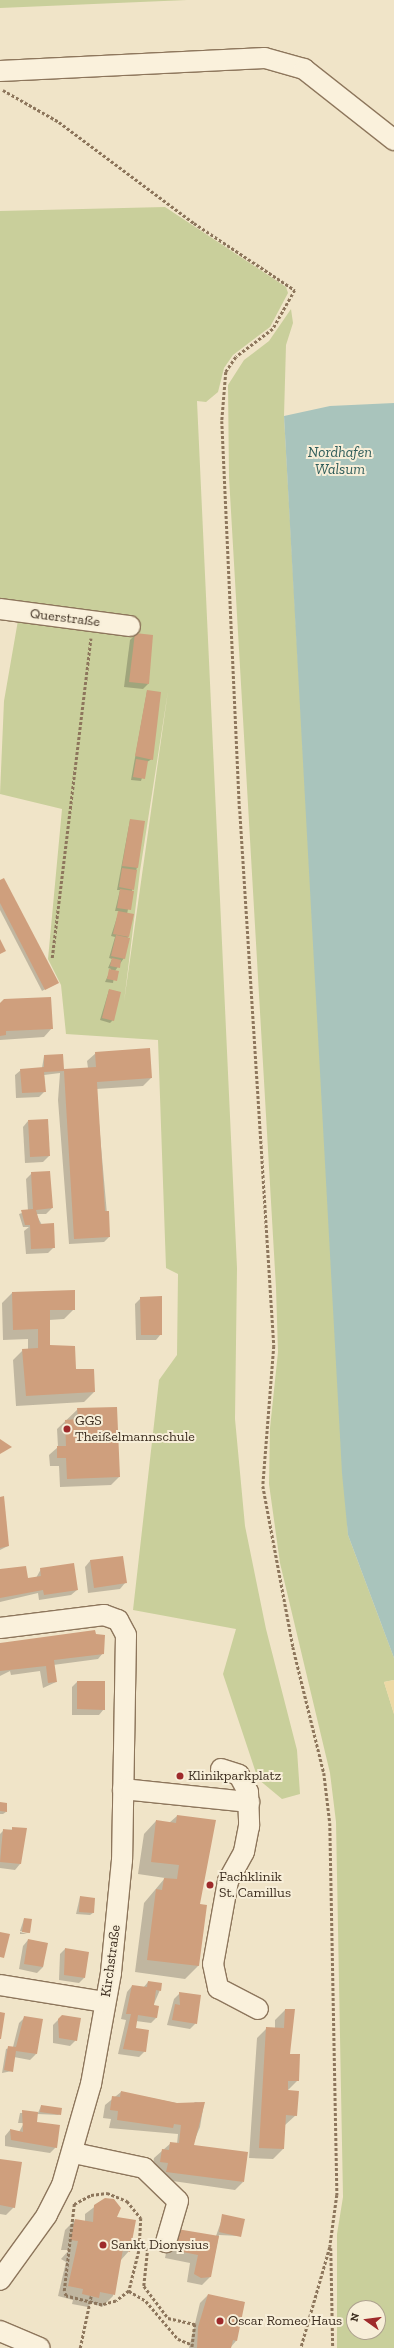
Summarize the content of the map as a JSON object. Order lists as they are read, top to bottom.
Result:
{
  "streets": {
    "street": ["Querstraße", "Kirchstraße"]
  },
  "water": ["Nordhafen Walsum"],
  "places": [
    "GGS Theißelmannschule",
    "Klinikparkplatz",
    "Fachklinik St. Camillus",
    "Sankt Dionysius",
    "Oscar Romeo Haus"
  ],
  "north": "left"
}
